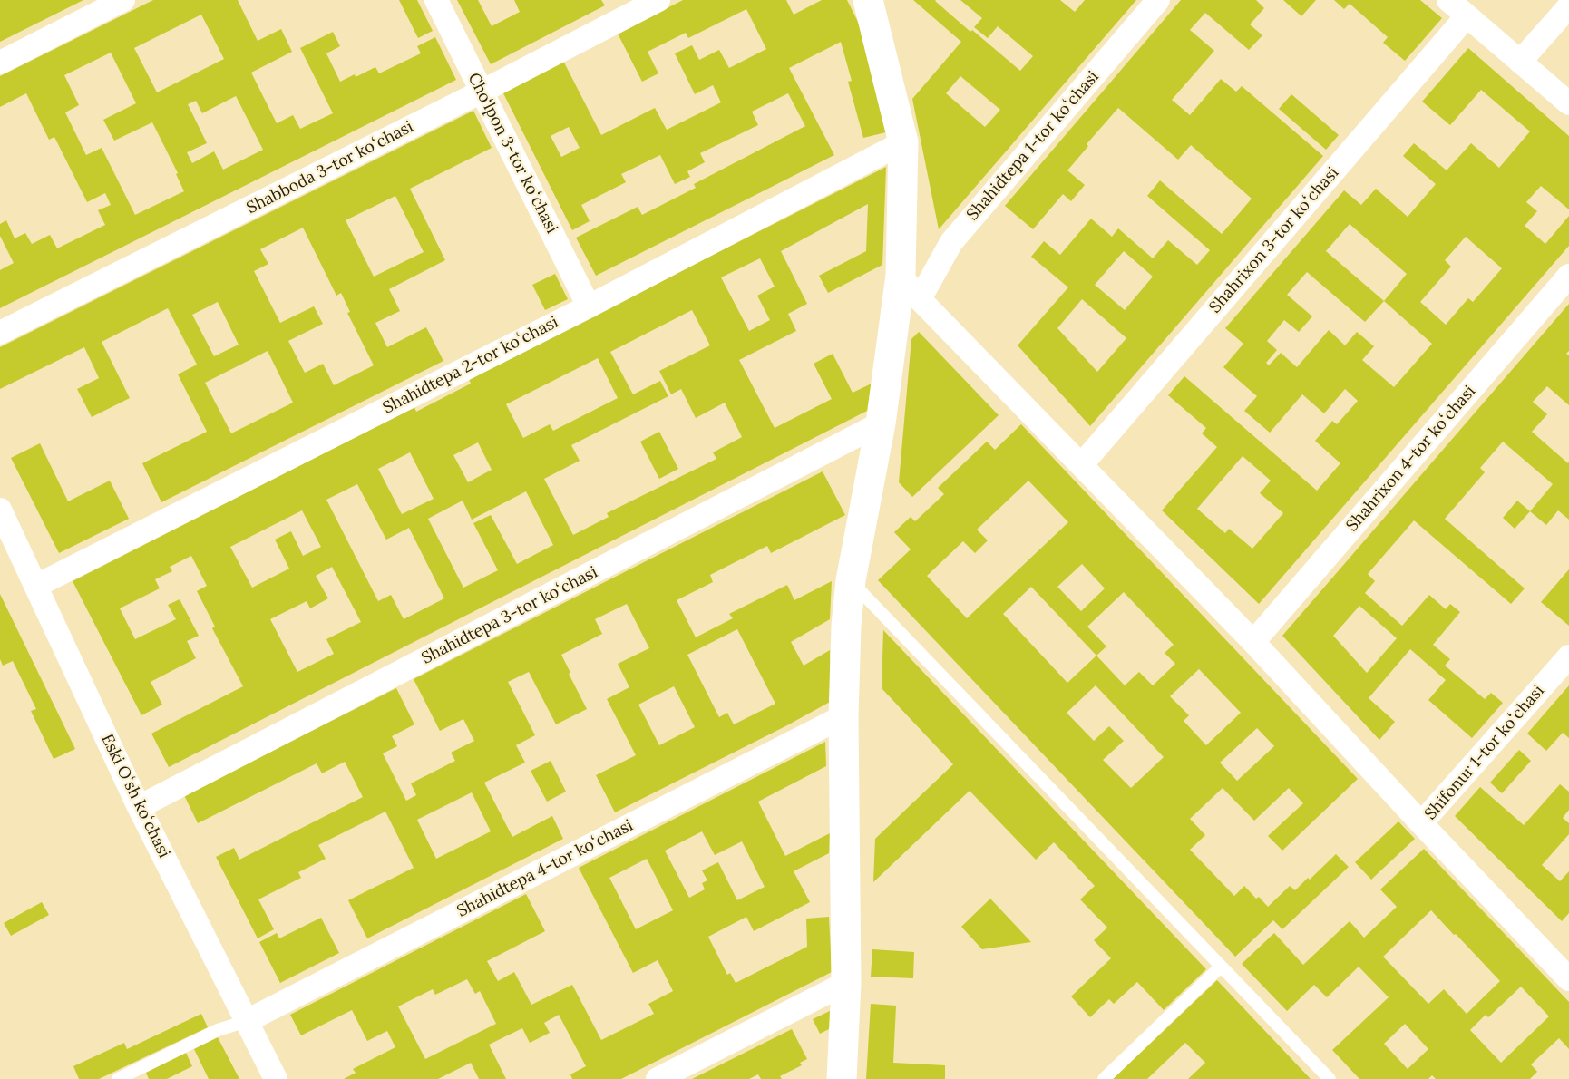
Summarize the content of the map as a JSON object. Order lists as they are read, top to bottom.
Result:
{
  "streets": {
    "street": [
      "Shahidtepa 1-tor koʻchasi",
      "Cho‘lpon 3-tor koʻchasi",
      "Shabboda 3-tor koʻchasi",
      "Shahrixon 3-tor koʻchasi",
      "Shahidtepa 2-tor koʻchasi",
      "Shahrixon 4-tor koʻchasi",
      "Shahidtepa 3-tor koʻchasi",
      "Shifonur 1-tor koʻchasi",
      "Eski Oʻsh koʻchasi",
      "Shahidtepa 4-tor koʻchasi"
    ]
  },
  "crossings": [
    ["Cho‘lpon 3-tor koʻchasi", "Shabboda 3-tor koʻchasi"],
    ["Cho‘lpon 3-tor koʻchasi", "Shahidtepa 2-tor koʻchasi"],
    ["Shahidtepa 2-tor koʻchasi", "Eski Oʻsh koʻchasi"],
    ["Shahidtepa 3-tor koʻchasi", "Eski Oʻsh koʻchasi"],
    ["Eski Oʻsh koʻchasi", "Shahidtepa 4-tor koʻchasi"]
  ]
}
